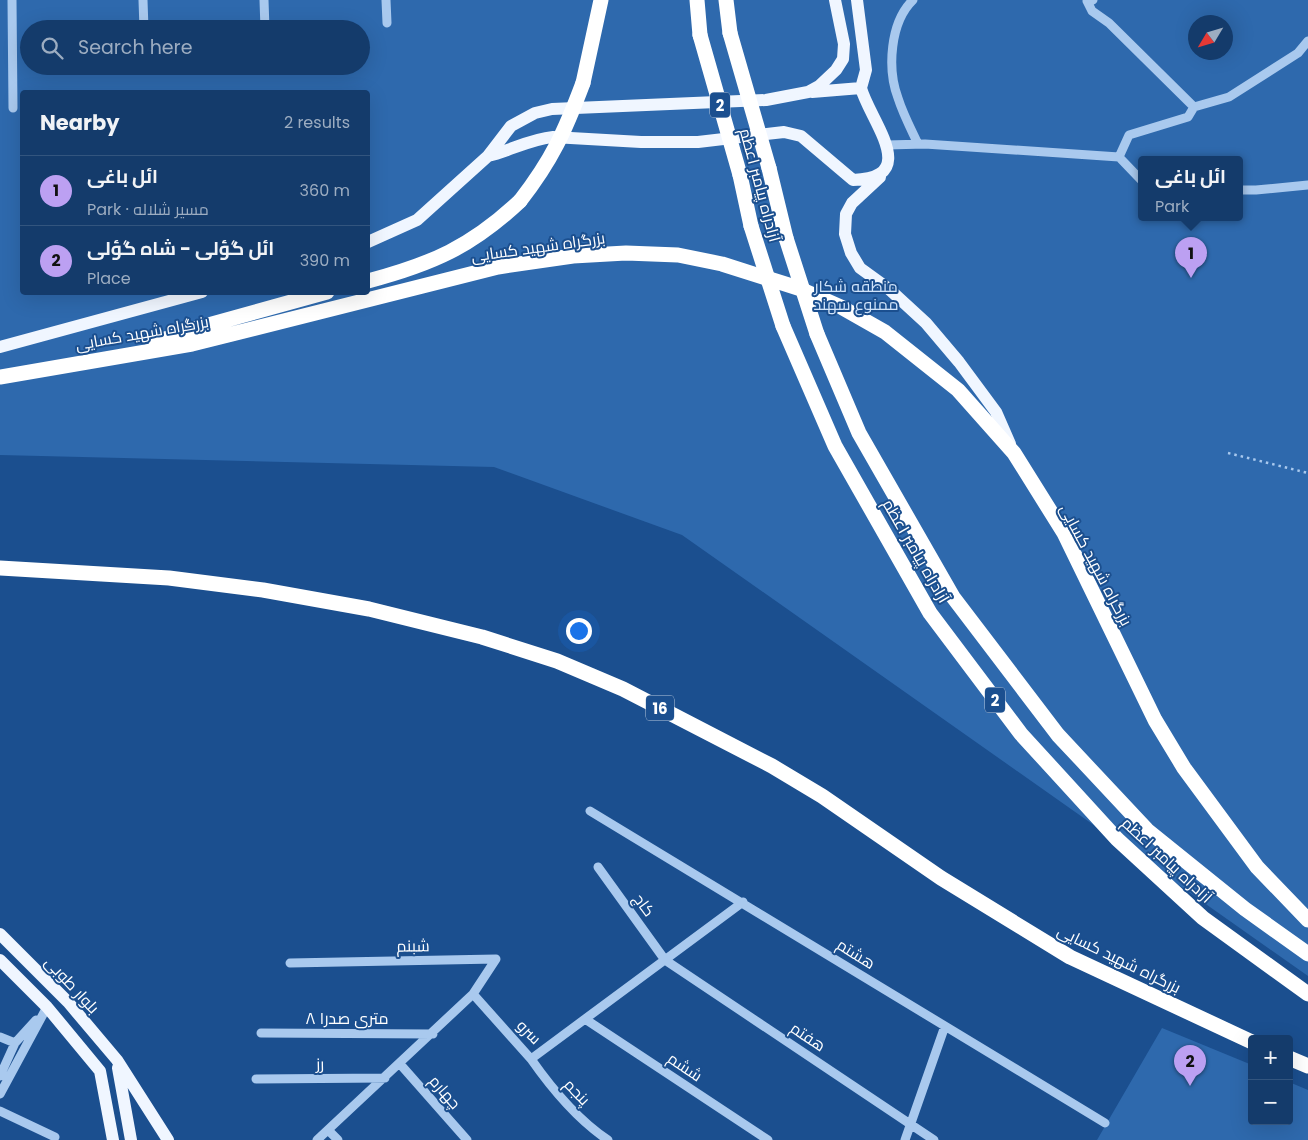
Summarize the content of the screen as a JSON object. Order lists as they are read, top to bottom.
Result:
{
  "streets": {
    "highway": [
      "2",
      "آزادراه پیامبر اعظم",
      "بزرگراه شهید کسایی",
      "16"
    ],
    "main road": ["بلوار طوبی"],
    "street": [
      "کاج",
      "شبنم",
      "هشتم",
      "۸ متری صدرا",
      "سرو",
      "هفتم",
      "رز",
      "ششم",
      "چهارم",
      "پنجم"
    ]
  },
  "crossings": [
    ["کاج", "سرو"],
    ["کاج", "هفتم"],
    ["شبنم", "سرو"],
    ["هشتم", "سرو"],
    ["سرو", "هفتم"],
    ["سرو", "ششم"],
    ["سرو", "پنجم"]
  ],
  "parks": ["منطقه شکار ممنوع سهند"],
  "north": "bottom left",
  "page": {
    "search": "Search here",
    "heading": ["Nearby", "2 results"],
    "list": [
      {
        "mark": "1",
        "name": "ائل باغی",
        "note": "Park · مسیر شلاله",
        "value": "360 m"
      },
      {
        "mark": "2",
        "name": "ائل گؤلی - شاه گؤلی",
        "note": "Place",
        "value": "390 m"
      }
    ],
    "popup": ["ائل باغی", "Park"],
    "pins": ["1", "2"],
    "map_buttons": ["+", "−"]
  }
}
